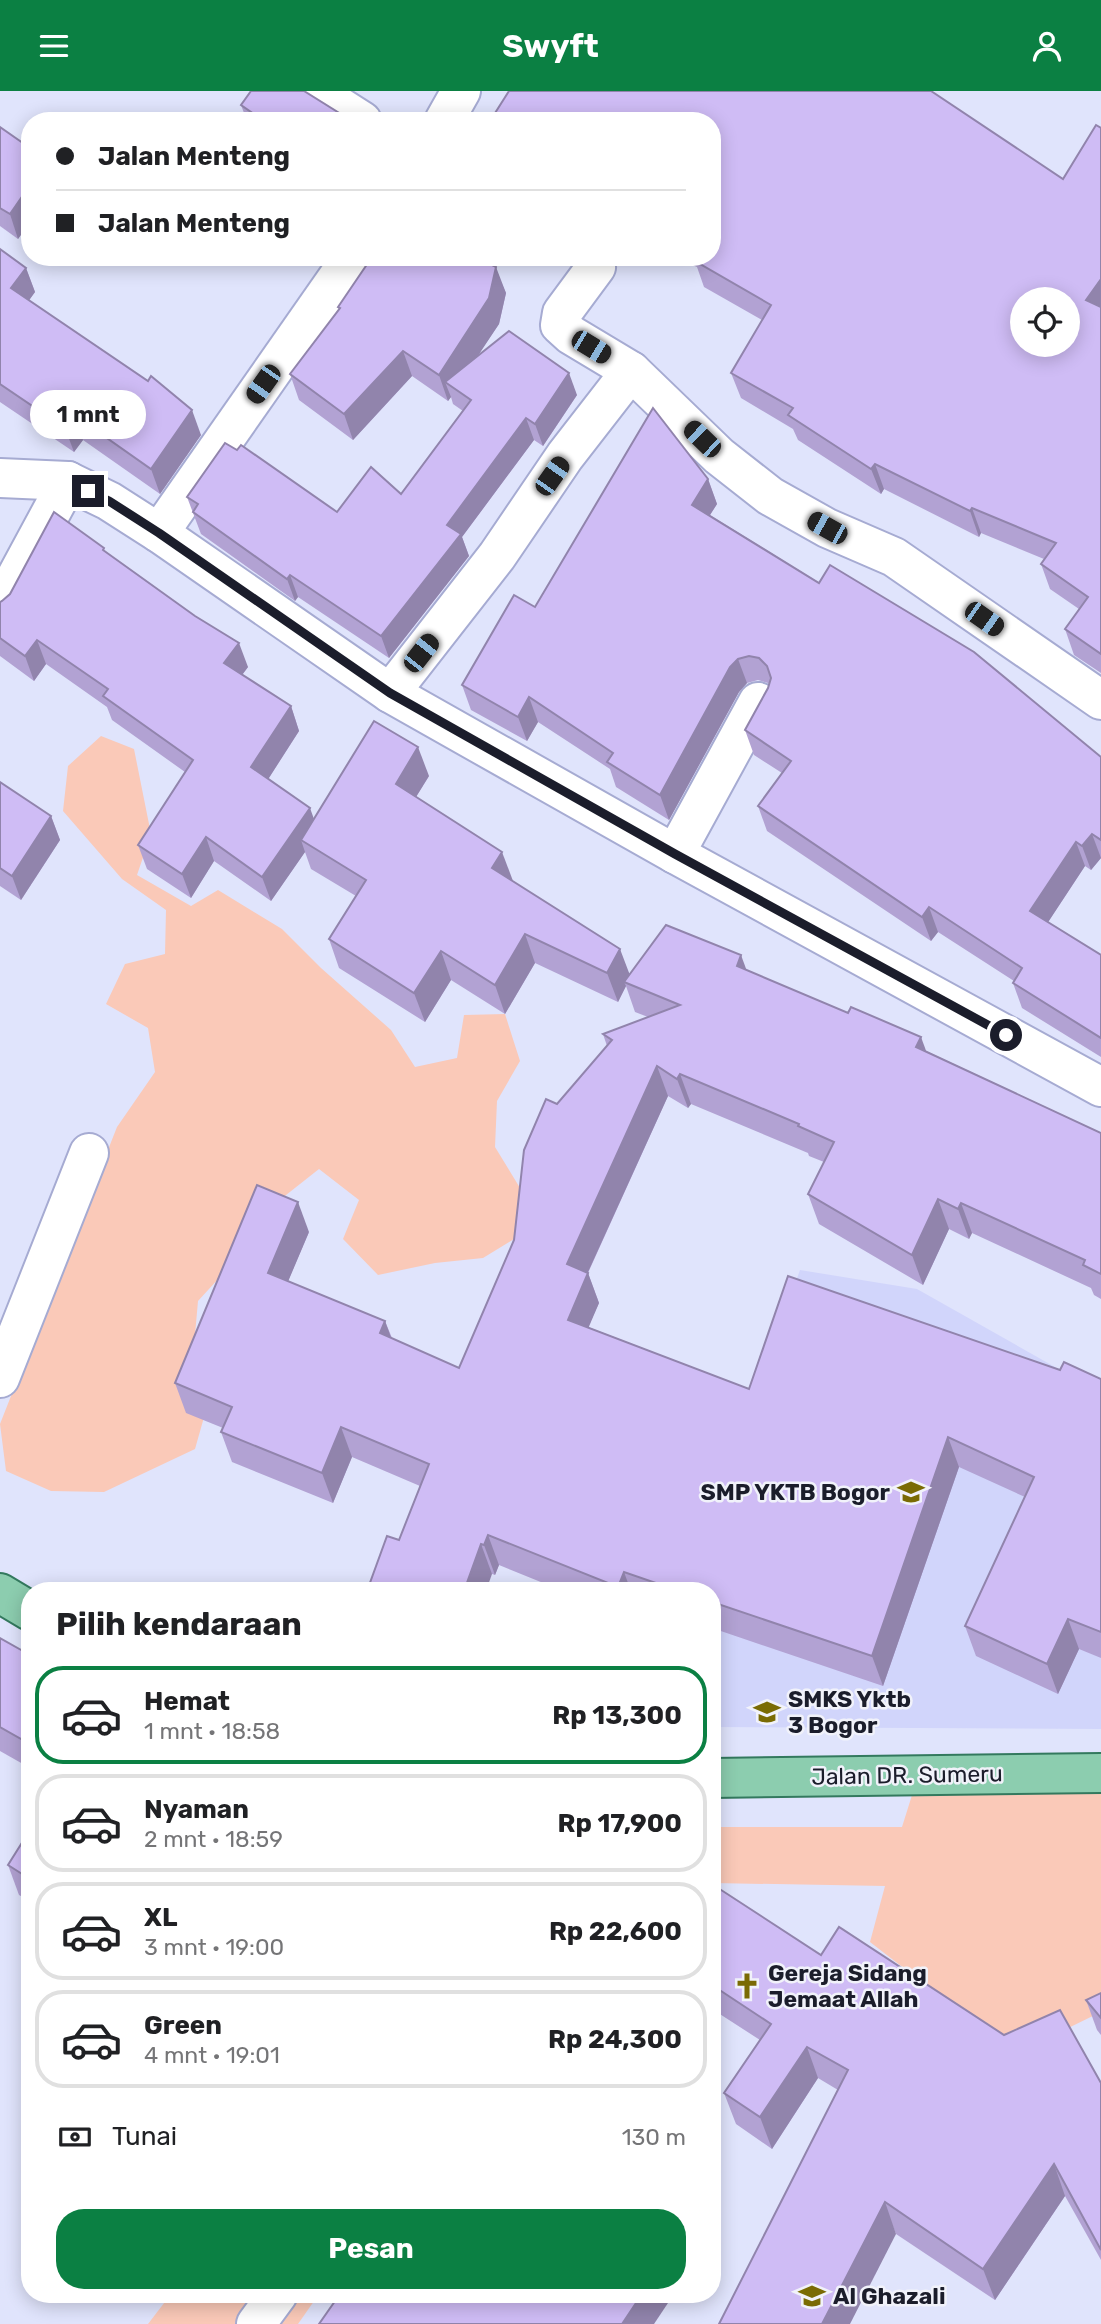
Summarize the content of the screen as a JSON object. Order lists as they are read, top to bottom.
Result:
{
  "streets": {
    "main road": ["Jalan DR. Sumeru"]
  },
  "places": {
    "school or university": ["SMP YKTB Bogor", "SMKS Yktb 3 Bogor", "Al Ghazali"],
    "church": ["Gereja Sidang Jemaat Allah"]
  },
  "page": {
    "header": "Swyft",
    "banner": ["Jalan Menteng", "Jalan Menteng"],
    "bubble": "1 mnt",
    "heading": "Pilih kendaraan",
    "list": [
      {
        "name": "Hemat",
        "note": "1 mnt · 18:58",
        "value": "Rp 13,300"
      },
      {
        "name": "Nyaman",
        "note": "2 mnt · 18:59",
        "value": "Rp 17,900"
      },
      {
        "name": "XL",
        "note": "3 mnt · 19:00",
        "value": "Rp 22,600"
      },
      {
        "name": "Green",
        "note": "4 mnt · 19:01",
        "value": "Rp 24,300"
      }
    ],
    "pay": ["Tunai", "130 m"],
    "buttons": "Pesan"
  }
}
